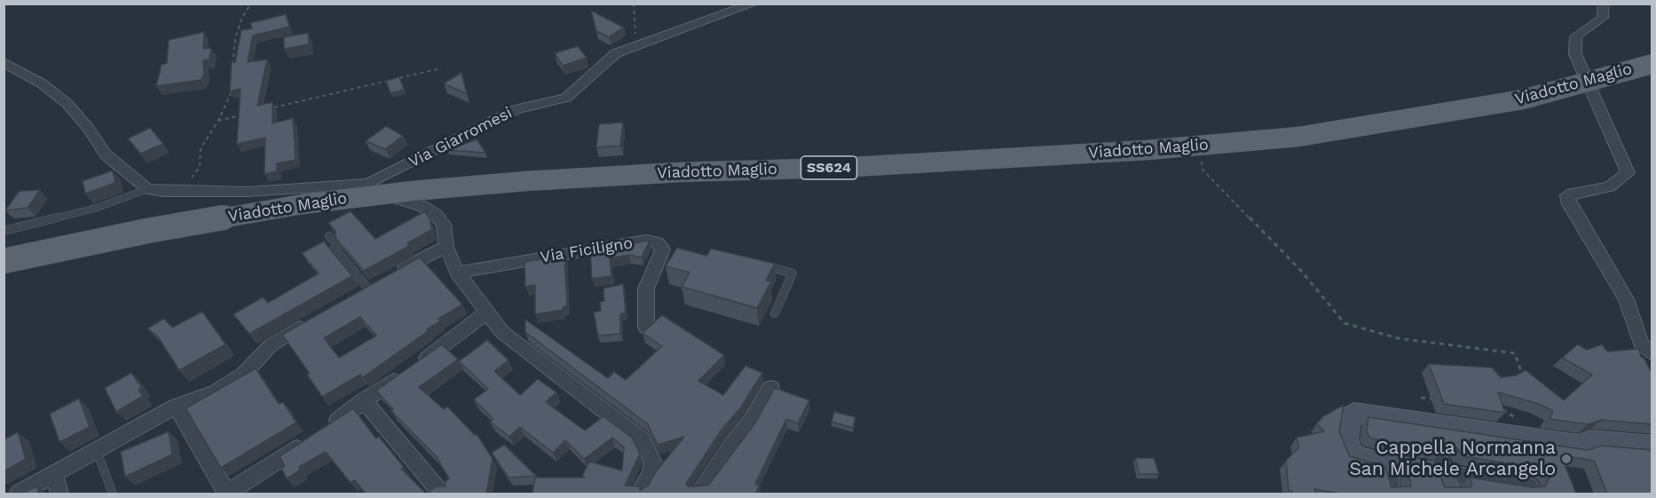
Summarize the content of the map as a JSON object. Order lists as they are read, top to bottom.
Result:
{
  "streets": {
    "main road": ["Viadotto Maglio", "SS624"],
    "street": ["Via Giarromesi", "Via Ficiligno"]
  },
  "places": ["Cappella Normanna San Michele Arcangelo"]
}
